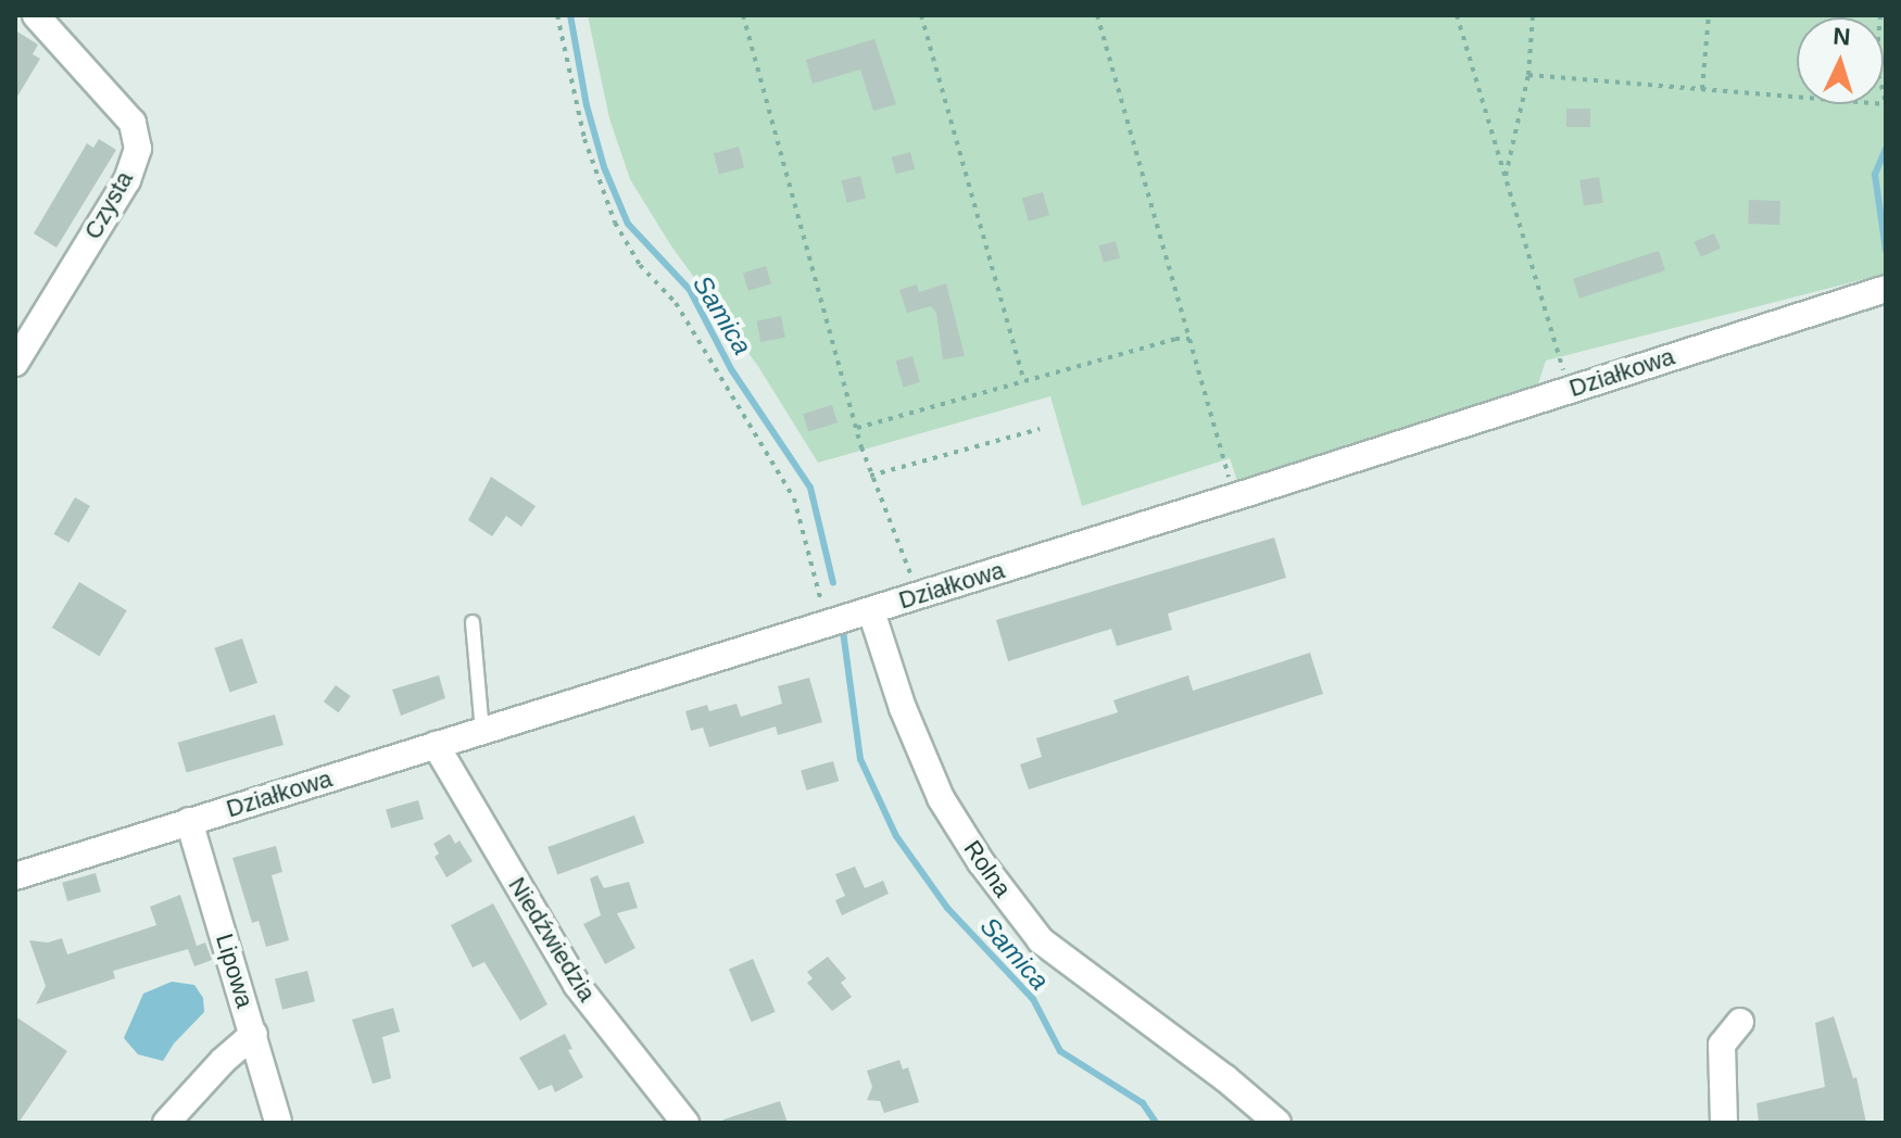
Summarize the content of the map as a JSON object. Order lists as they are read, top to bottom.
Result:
{
  "streets": {
    "street": [
      "Czysta",
      "Działkowa",
      "Rolna",
      "Niedźwiedzia",
      "Lipowa"
    ]
  },
  "crossings": [
    ["Działkowa", "Rolna"],
    ["Działkowa", "Niedźwiedzia"],
    ["Działkowa", "Lipowa"]
  ],
  "water": ["Samica"],
  "north": "top"
}
